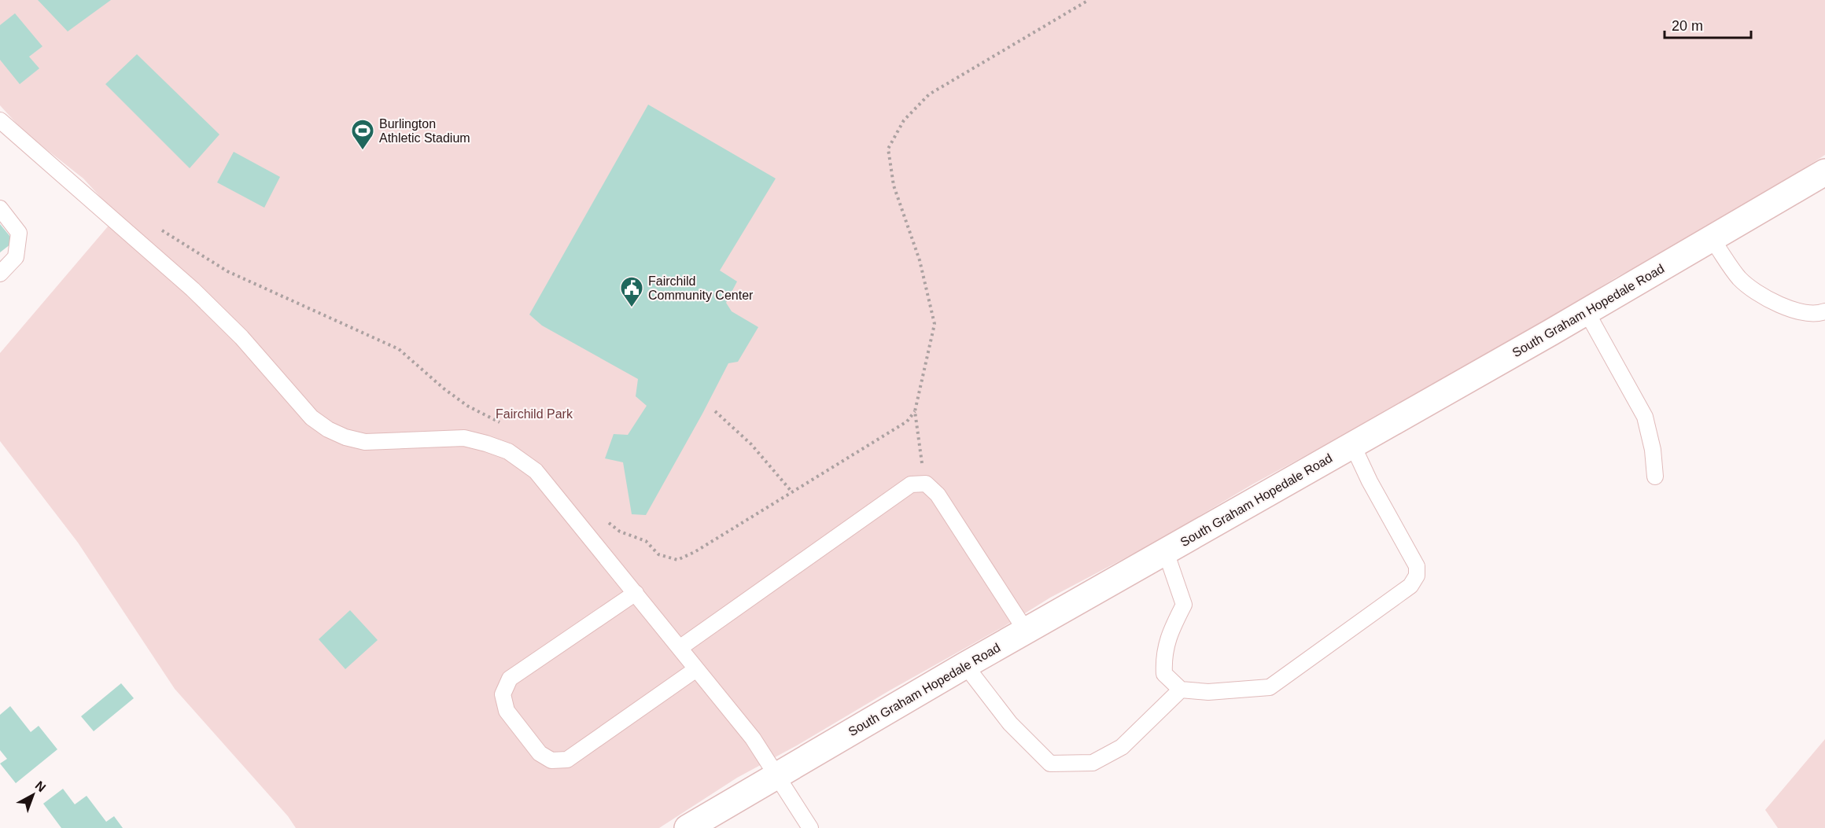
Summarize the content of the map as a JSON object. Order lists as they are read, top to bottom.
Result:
{
  "streets": {
    "street": ["South Graham Hopedale Road"]
  },
  "parks": ["Fairchild Park"],
  "places": {
    "sports": ["Burlington Athletic Stadium"],
    "public building": ["Fairchild Community Center"]
  },
  "scale_bar": "20 m",
  "north": "top right"
}
